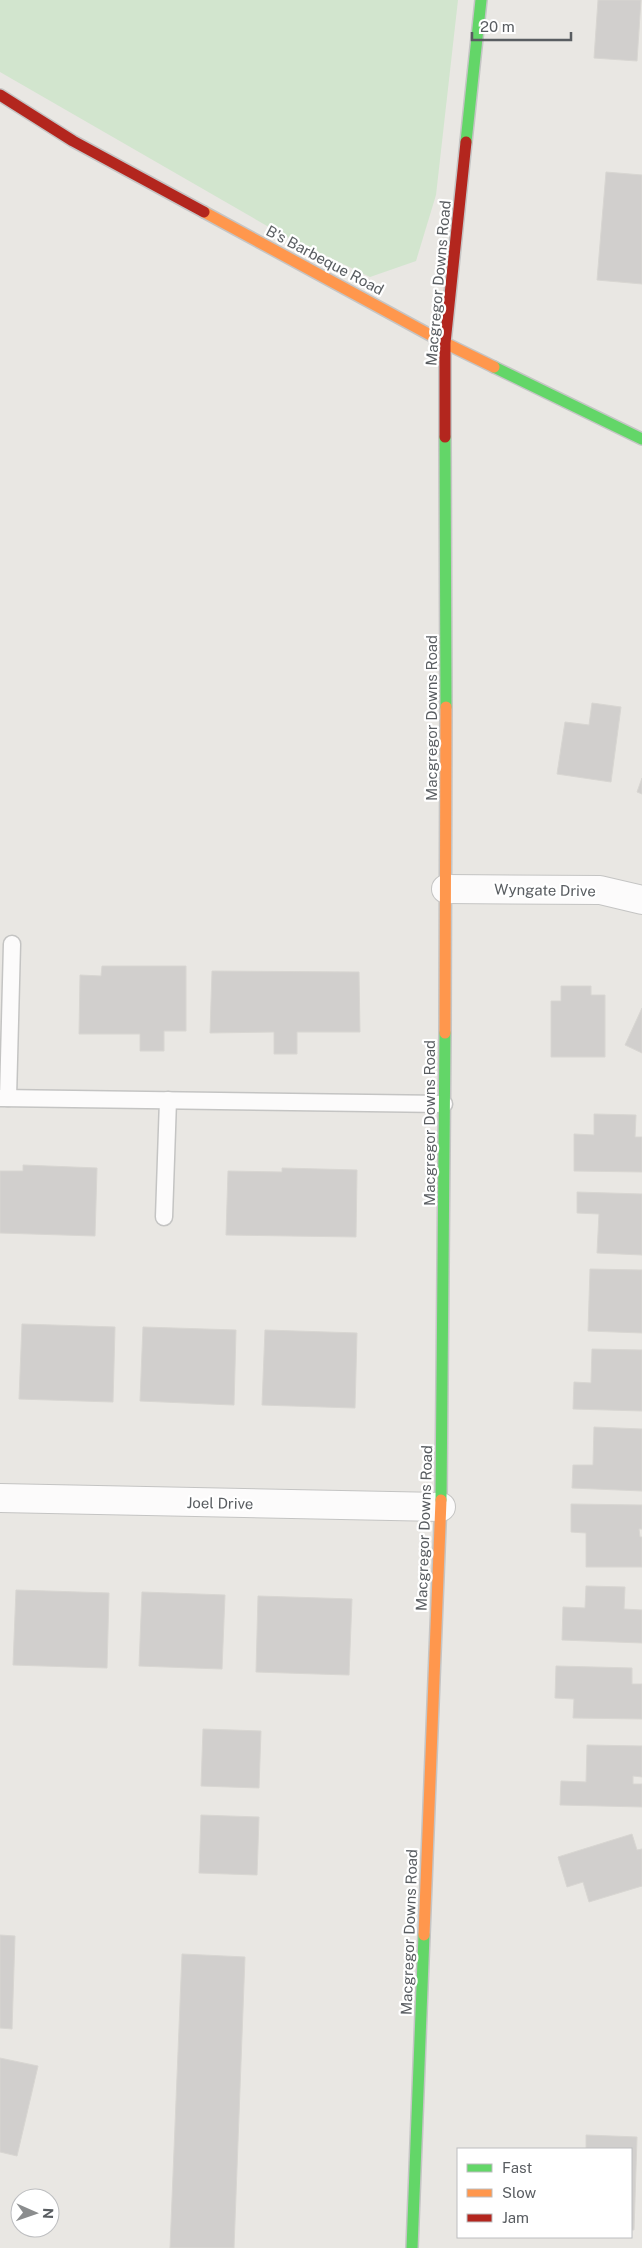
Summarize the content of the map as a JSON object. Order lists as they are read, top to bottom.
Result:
{
  "streets": {
    "street": [
      "B's Barbeque Road",
      "Macgregor Downs Road",
      "Wyngate Drive",
      "Joel Drive"
    ]
  },
  "crossings": [
    ["B's Barbeque Road", "Macgregor Downs Road"],
    ["Macgregor Downs Road", "Wyngate Drive"],
    ["Macgregor Downs Road", "Joel Drive"]
  ],
  "legend": ["Fast", "Slow", "Jam"],
  "scale_bar": "20 m",
  "north": "right"
}
